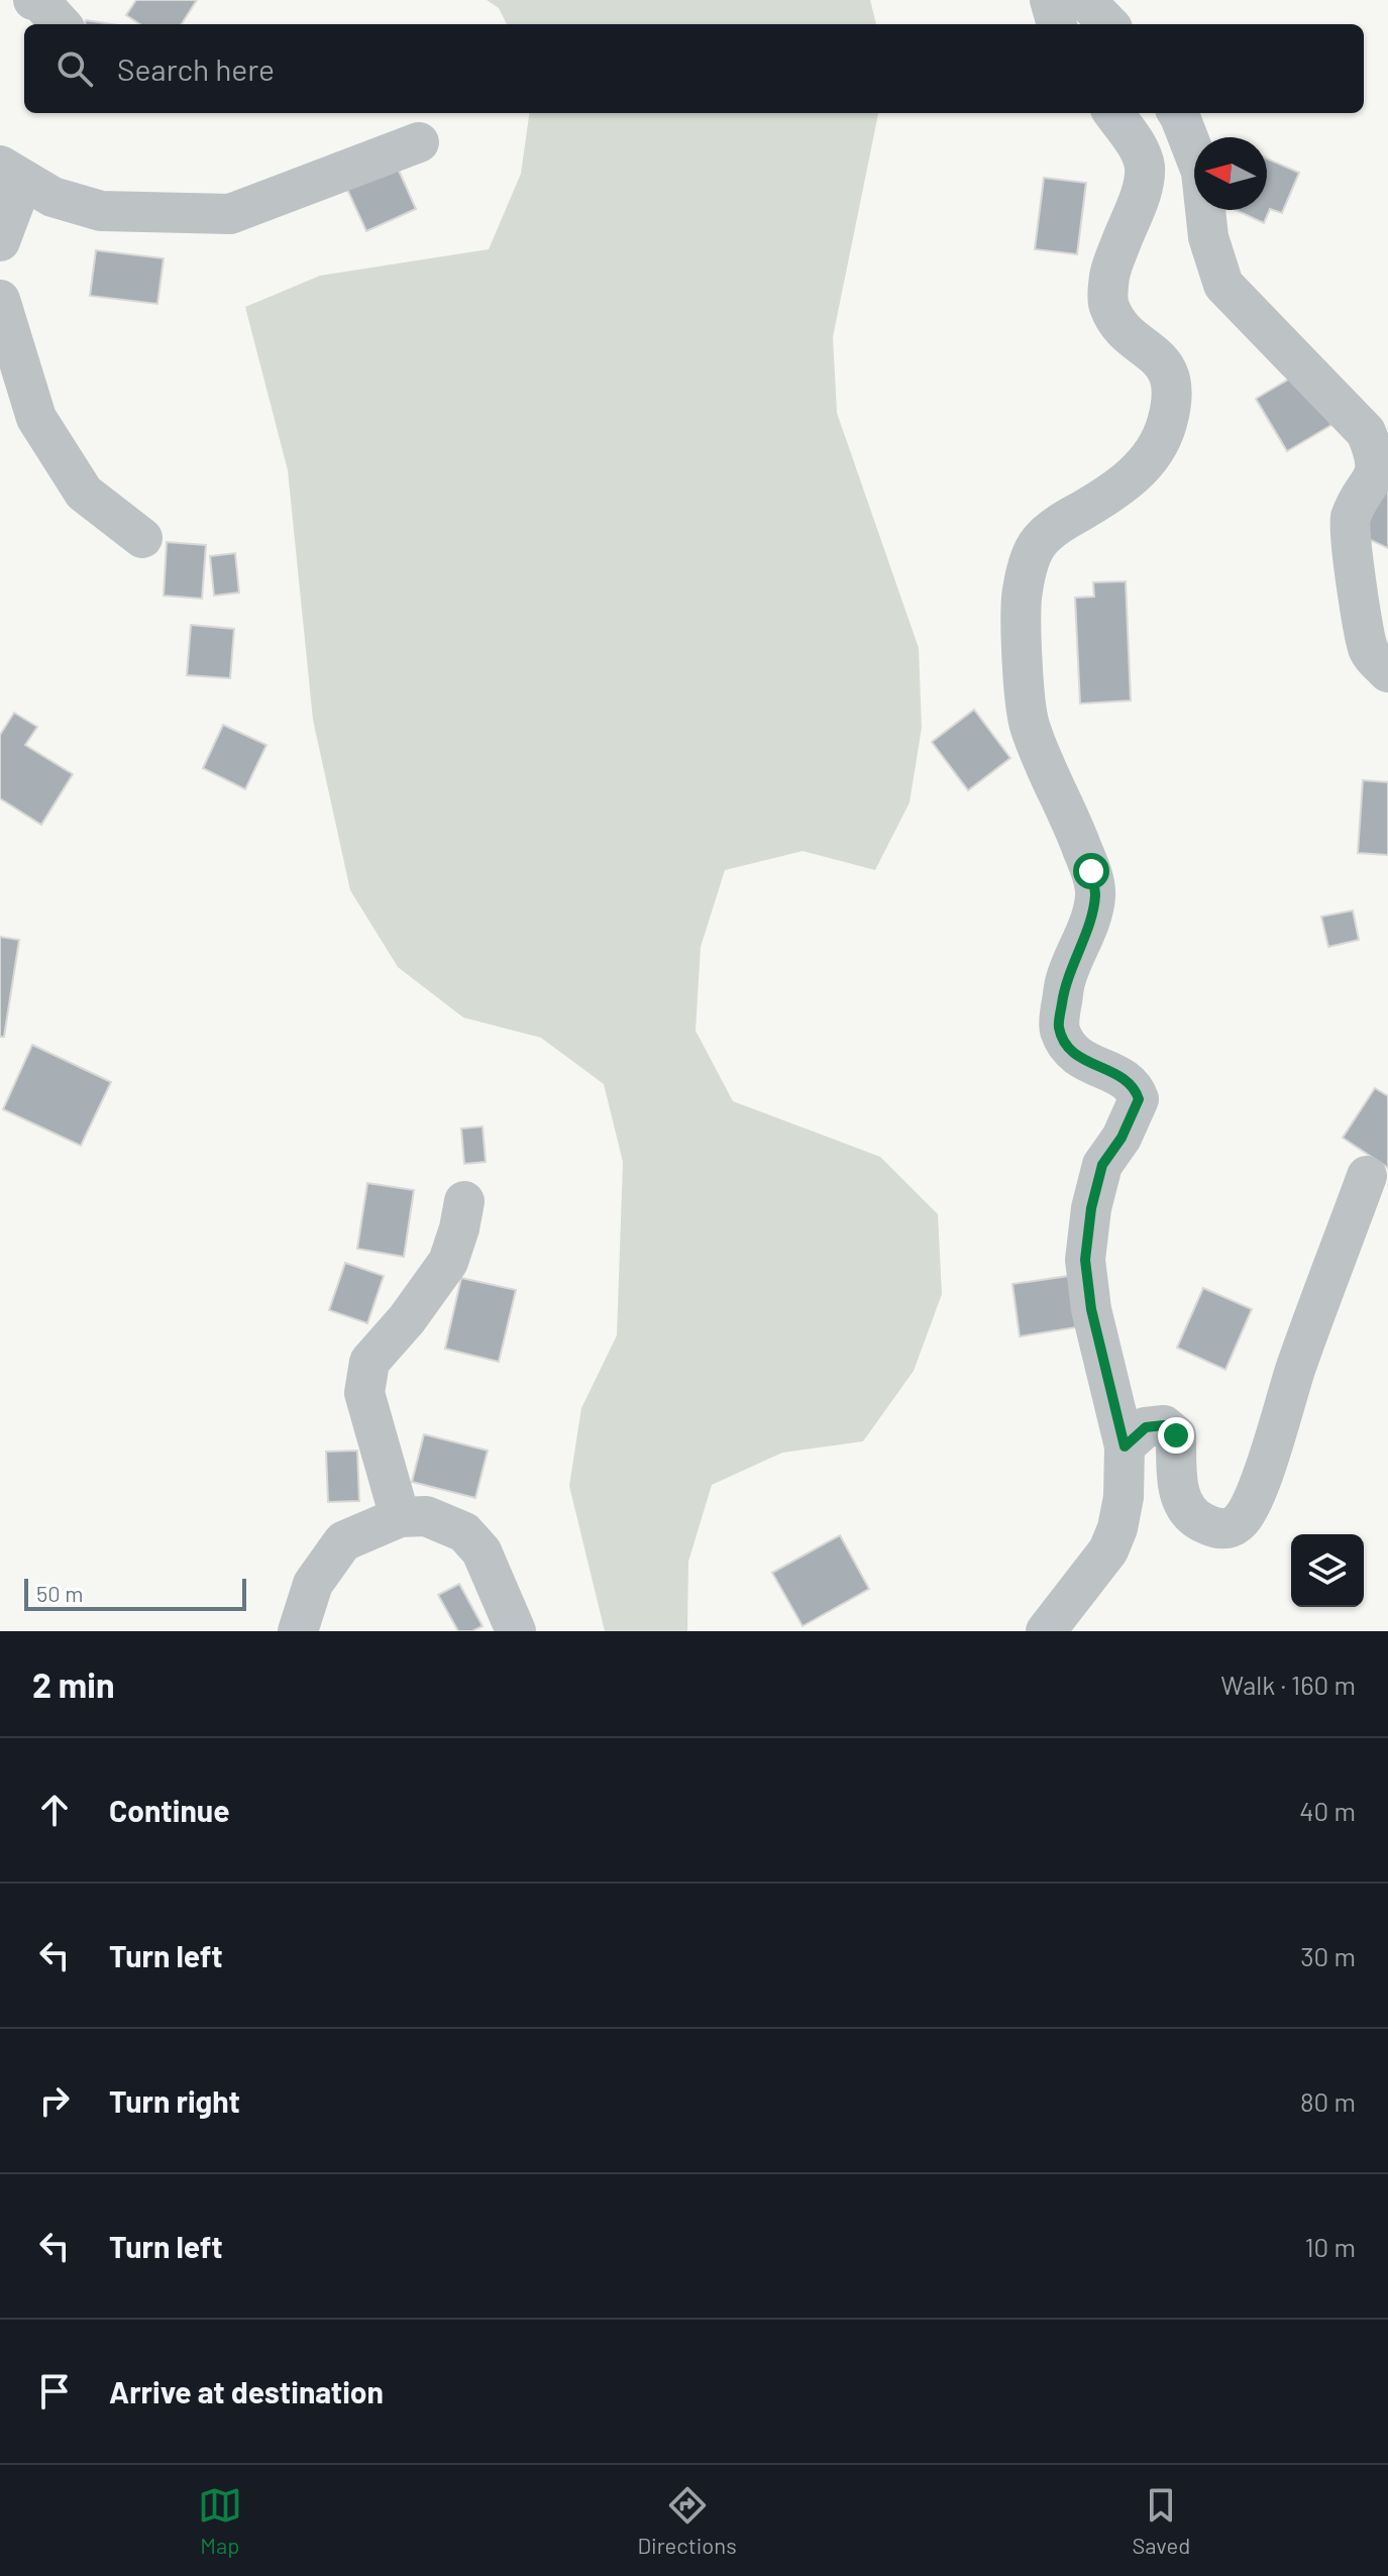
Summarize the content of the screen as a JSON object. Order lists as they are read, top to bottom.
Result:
{
  "scale_bar": "50 m",
  "north": "left",
  "page": {
    "search": "Search here",
    "scale": "50 m",
    "heading": ["2 min", "Walk · 160 m"],
    "list": [
      ["Continue", "40 m"],
      ["Turn left", "30 m"],
      ["Turn right", "80 m"],
      ["Turn left", "10 m"],
      "Arrive at destination"
    ],
    "nav": ["Map", "Directions", "Saved"]
  }
}
